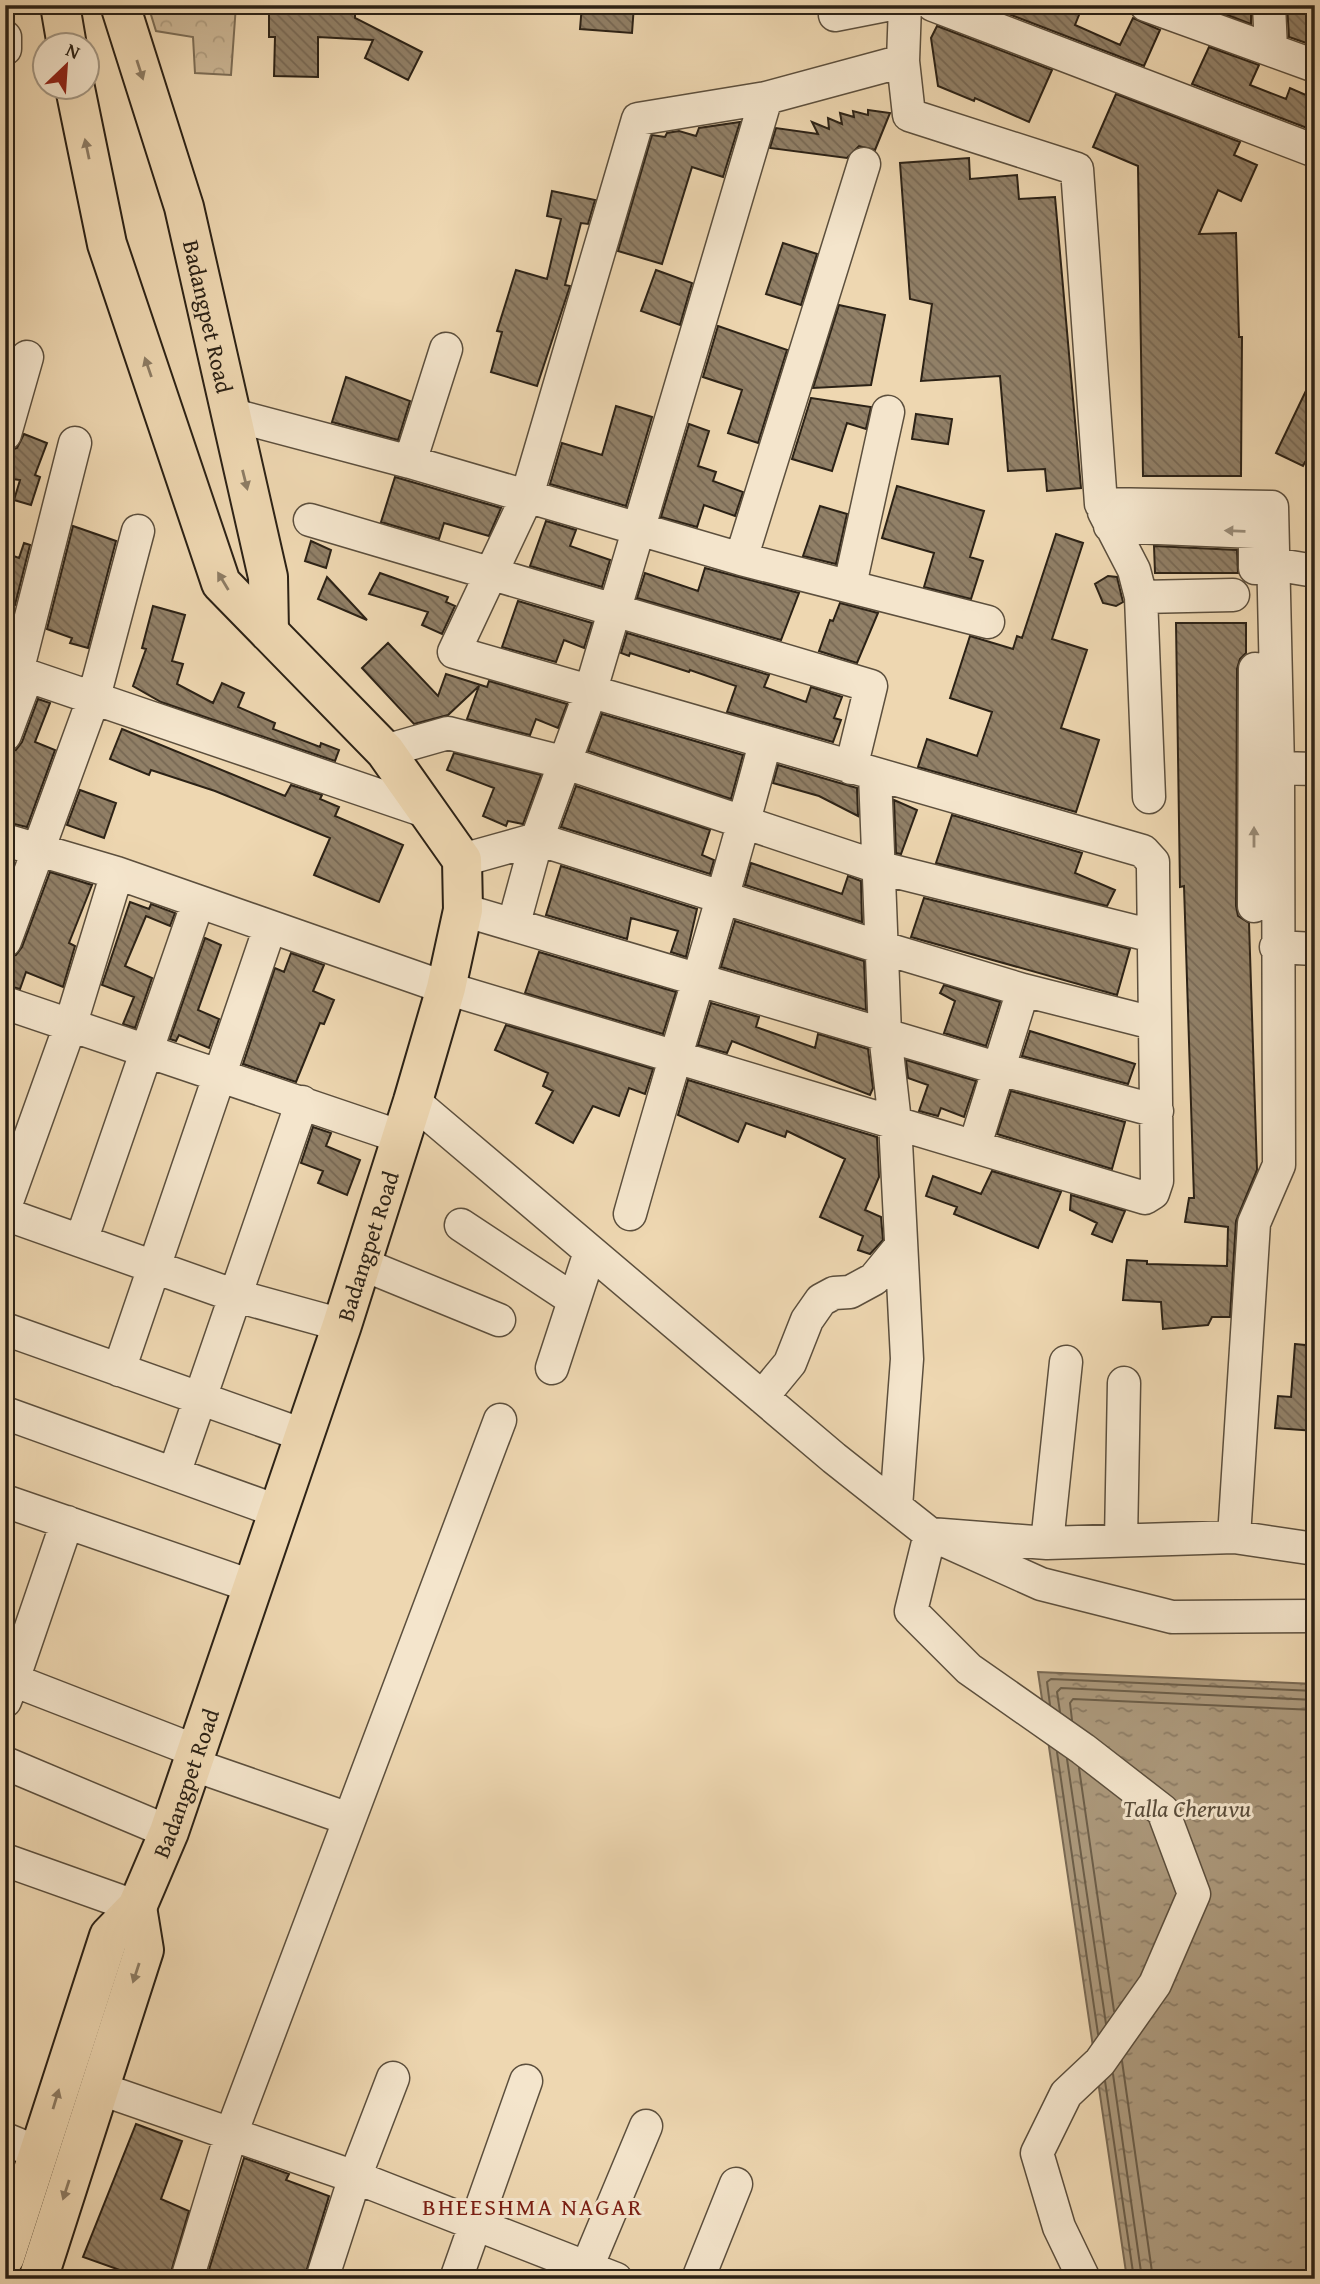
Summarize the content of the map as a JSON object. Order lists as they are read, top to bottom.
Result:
{
  "streets": {
    "main road": ["Badangpet Road"]
  },
  "districts": ["BHEESHMA NAGAR"],
  "water": ["Talla Cheruvu"],
  "north": "top right"
}
